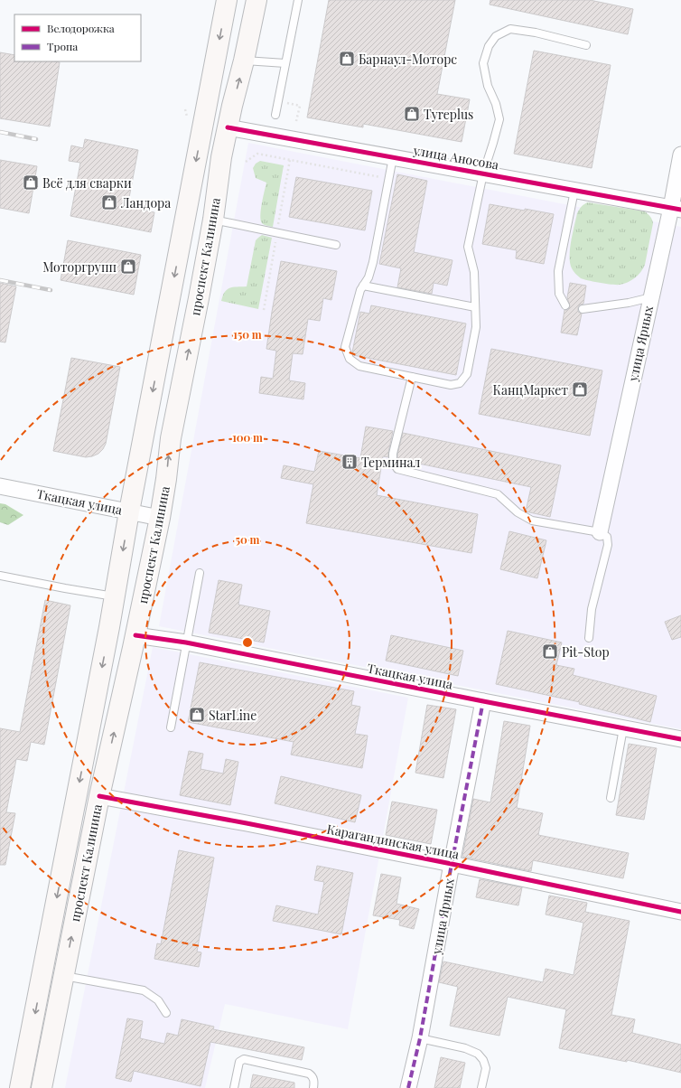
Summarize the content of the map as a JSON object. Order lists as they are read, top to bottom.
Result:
{
  "streets": {
    "main road": ["проспект Калинина"],
    "street": [
      "улица Аносова",
      "улица Ярных",
      "Ткацкая улица",
      "Карагандинская улица"
    ]
  },
  "crossings": [
    ["улица Аносова", "проспект Калинина"],
    ["улица Аносова", "улица Ярных"],
    ["проспект Калинина", "Ткацкая улица"],
    ["проспект Калинина", "Карагандинская улица"],
    ["улица Ярных", "Ткацкая улица"],
    ["улица Ярных", "Карагандинская улица"]
  ],
  "places": {
    "shop": [
      "Барнаул-Моторс",
      "Tyreplus",
      "Всё для сварки",
      "Ландора",
      "Моторгрупп",
      "КанцМаркет",
      "Pit-Stop",
      "StarLine"
    ],
    "building": ["Терминал"]
  },
  "legend": ["Велодорожка", "Тропа"],
  "rings": ["150 m", "100 m", "50 m"]
}
